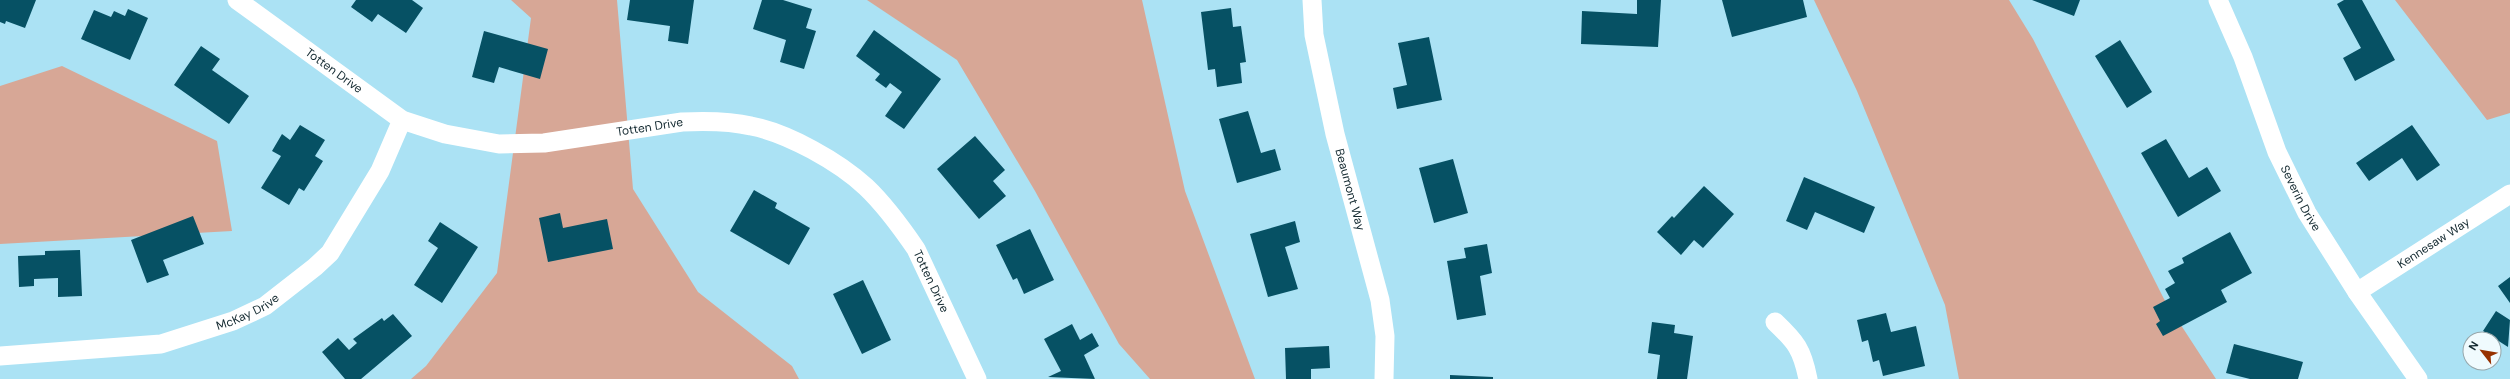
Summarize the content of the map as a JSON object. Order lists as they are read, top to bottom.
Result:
{
  "streets": {
    "street": [
      "Totten Drive",
      "Beaumont Way",
      "Severin Drive",
      "Kennesaw Way",
      "McKay Drive"
    ]
  },
  "crossings": [
    ["Totten Drive", "McKay Drive"],
    ["Severin Drive", "Kennesaw Way"]
  ],
  "north": "top left"
}
